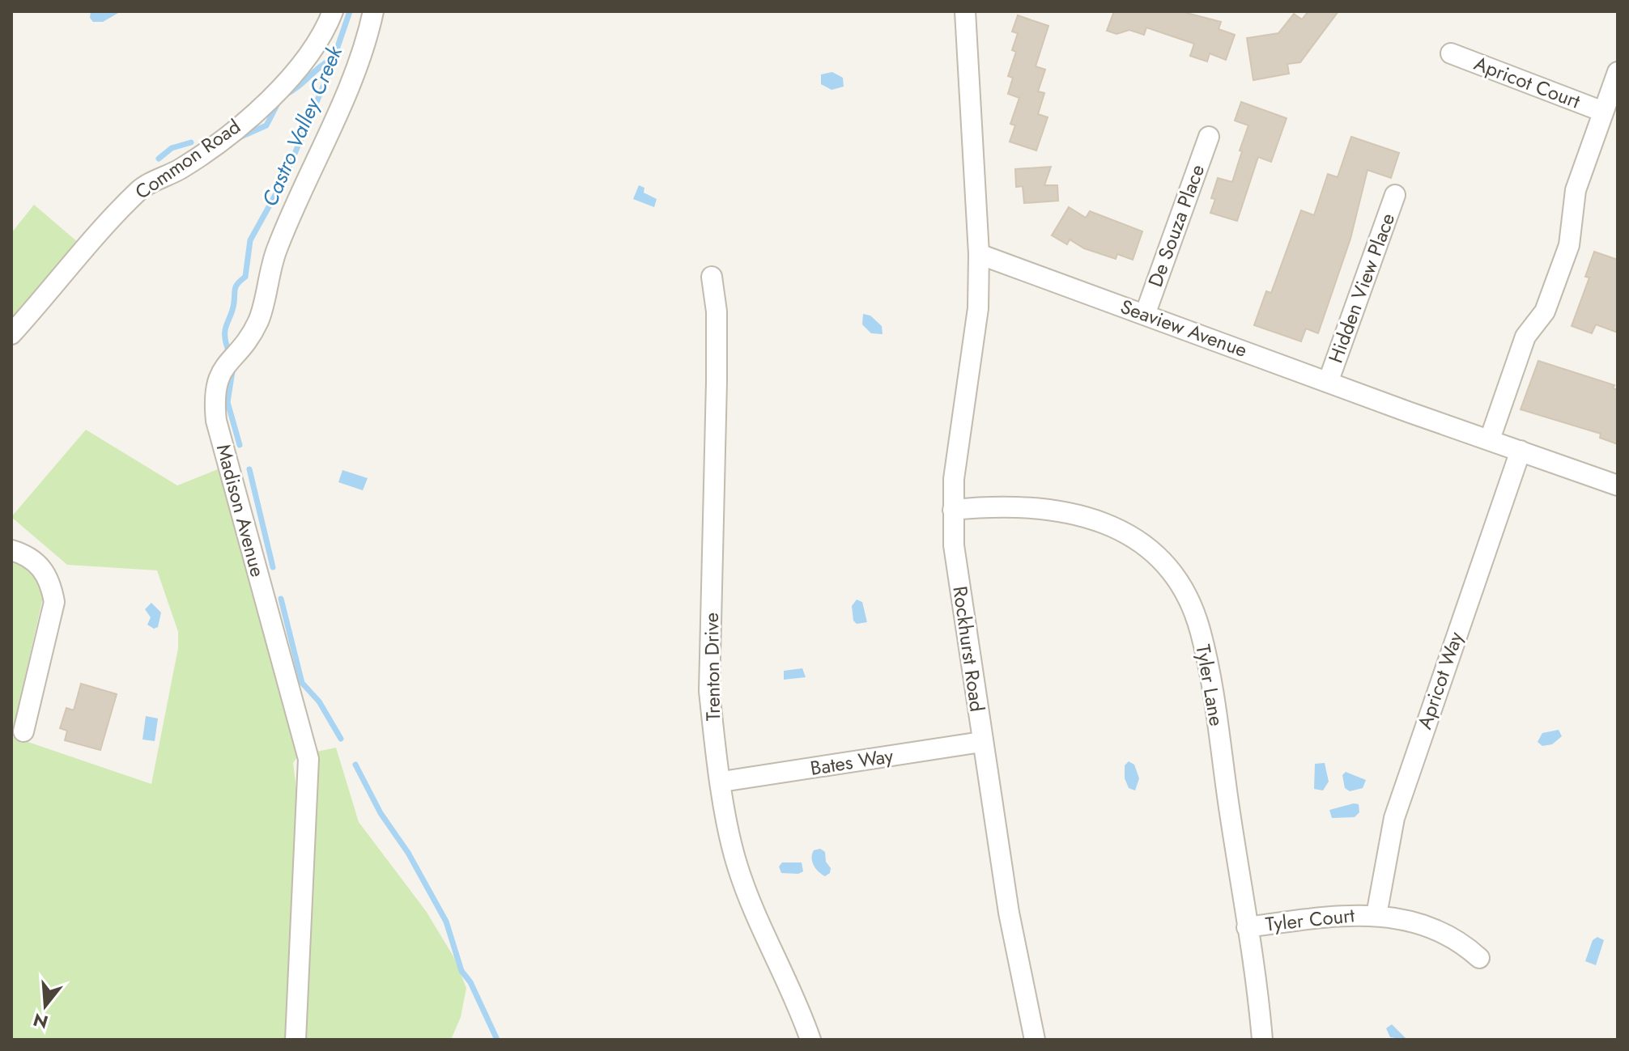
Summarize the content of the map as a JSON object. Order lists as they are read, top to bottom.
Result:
{
  "streets": {
    "street": [
      "Apricot Court",
      "Common Road",
      "De Souza Place",
      "Hidden View Place",
      "Seaview Avenue",
      "Madison Avenue",
      "Rockhurst Road",
      "Trenton Drive",
      "Apricot Way",
      "Tyler Lane",
      "Bates Way",
      "Tyler Court"
    ]
  },
  "crossings": [
    ["De Souza Place", "Seaview Avenue"],
    ["Hidden View Place", "Seaview Avenue"],
    ["Seaview Avenue", "Rockhurst Road"],
    ["Seaview Avenue", "Apricot Way"],
    ["Rockhurst Road", "Tyler Lane"],
    ["Rockhurst Road", "Bates Way"],
    ["Trenton Drive", "Bates Way"],
    ["Apricot Way", "Tyler Court"],
    ["Tyler Lane", "Tyler Court"]
  ],
  "water": ["Castro Valley Creek"],
  "north": "bottom"
}
